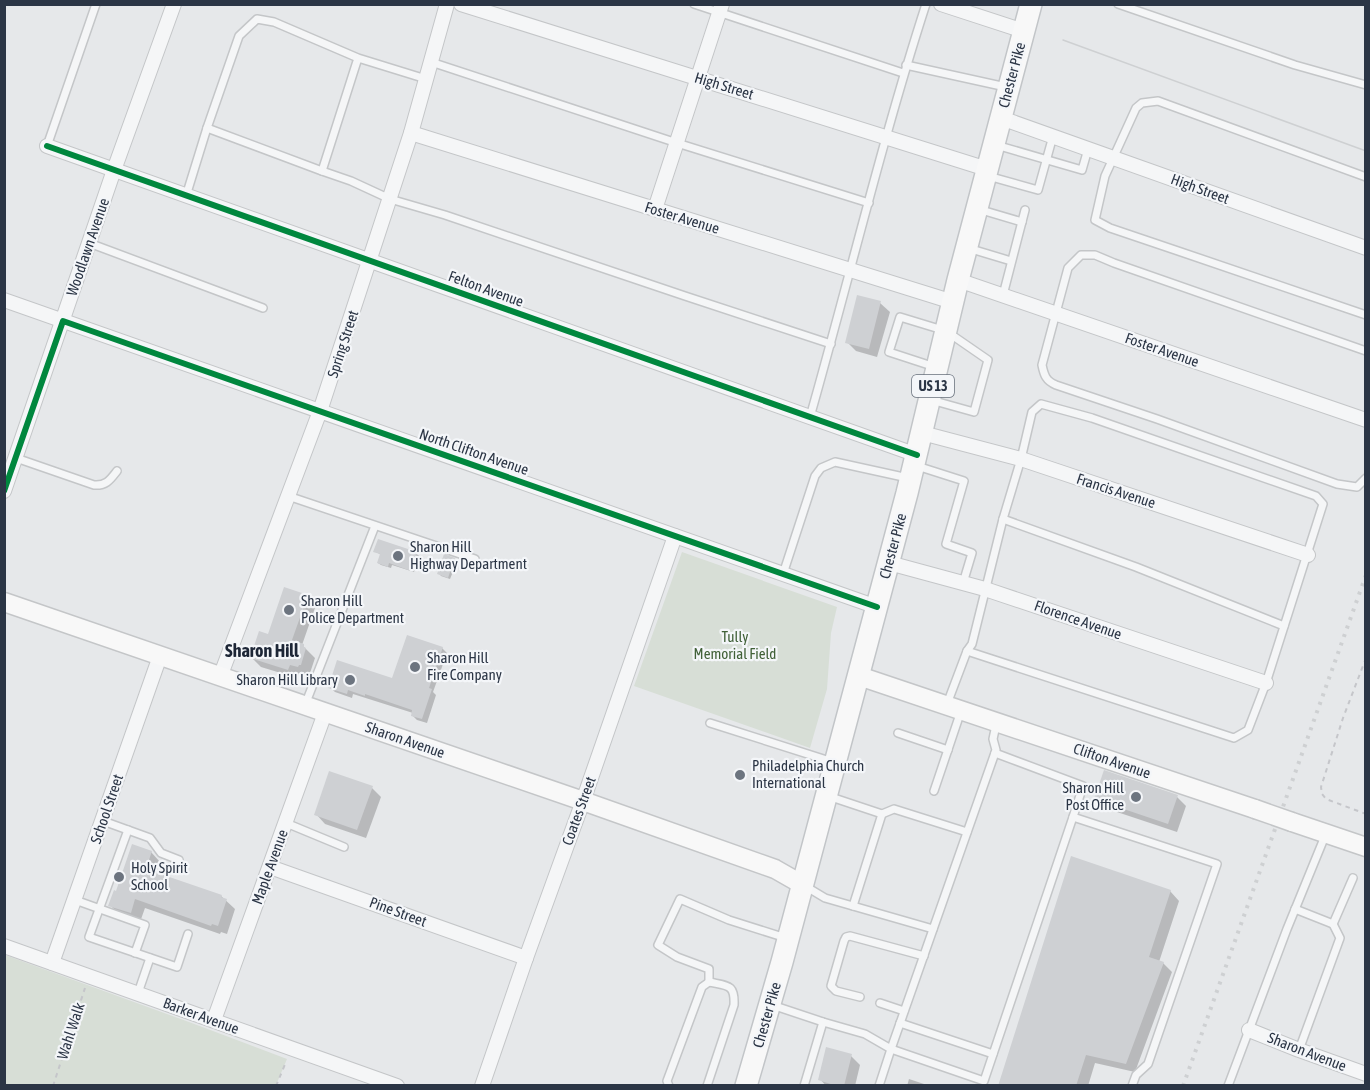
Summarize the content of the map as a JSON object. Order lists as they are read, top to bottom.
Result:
{
  "streets": {
    "main road": ["Chester Pike", "US 13"],
    "street": [
      "High Street",
      "Foster Avenue",
      "Woodlawn Avenue",
      "Felton Avenue",
      "Spring Street",
      "North Clifton Avenue",
      "Francis Avenue",
      "Florence Avenue",
      "Sharon Avenue",
      "Clifton Avenue",
      "School Street",
      "Coates Street",
      "Maple Avenue",
      "Pine Street",
      "Barker Avenue"
    ],
    "path": ["Wahl Walk"]
  },
  "crossings": [
    ["Chester Pike", "High Street"],
    ["Chester Pike", "Foster Avenue"],
    ["Chester Pike", "Felton Avenue"],
    ["Chester Pike", "North Clifton Avenue"],
    ["Chester Pike", "Francis Avenue"],
    ["Chester Pike", "Florence Avenue"],
    ["Chester Pike", "Sharon Avenue"],
    ["Chester Pike", "Clifton Avenue"],
    ["Foster Avenue", "Spring Street"],
    ["Woodlawn Avenue", "Felton Avenue"],
    ["Woodlawn Avenue", "North Clifton Avenue"],
    ["Felton Avenue", "Spring Street"],
    ["Spring Street", "North Clifton Avenue"],
    ["Spring Street", "Sharon Avenue"],
    ["North Clifton Avenue", "Coates Street"],
    ["Sharon Avenue", "School Street"],
    ["Sharon Avenue", "Coates Street"],
    ["Sharon Avenue", "Maple Avenue"],
    ["School Street", "Barker Avenue"],
    ["Coates Street", "Pine Street"],
    ["Maple Avenue", "Pine Street"],
    ["Maple Avenue", "Barker Avenue"],
    ["Barker Avenue", "Wahl Walk"]
  ],
  "districts": ["Sharon Hill"],
  "parks": ["Tully Memorial Field"],
  "places": [
    "Sharon Hill Highway Department",
    "Sharon Hill Police Department",
    "Sharon Hill Fire Company",
    "Sharon Hill Library",
    "Philadelphia Church International",
    "Sharon Hill Post Office",
    "Holy Spirit School"
  ]
}
